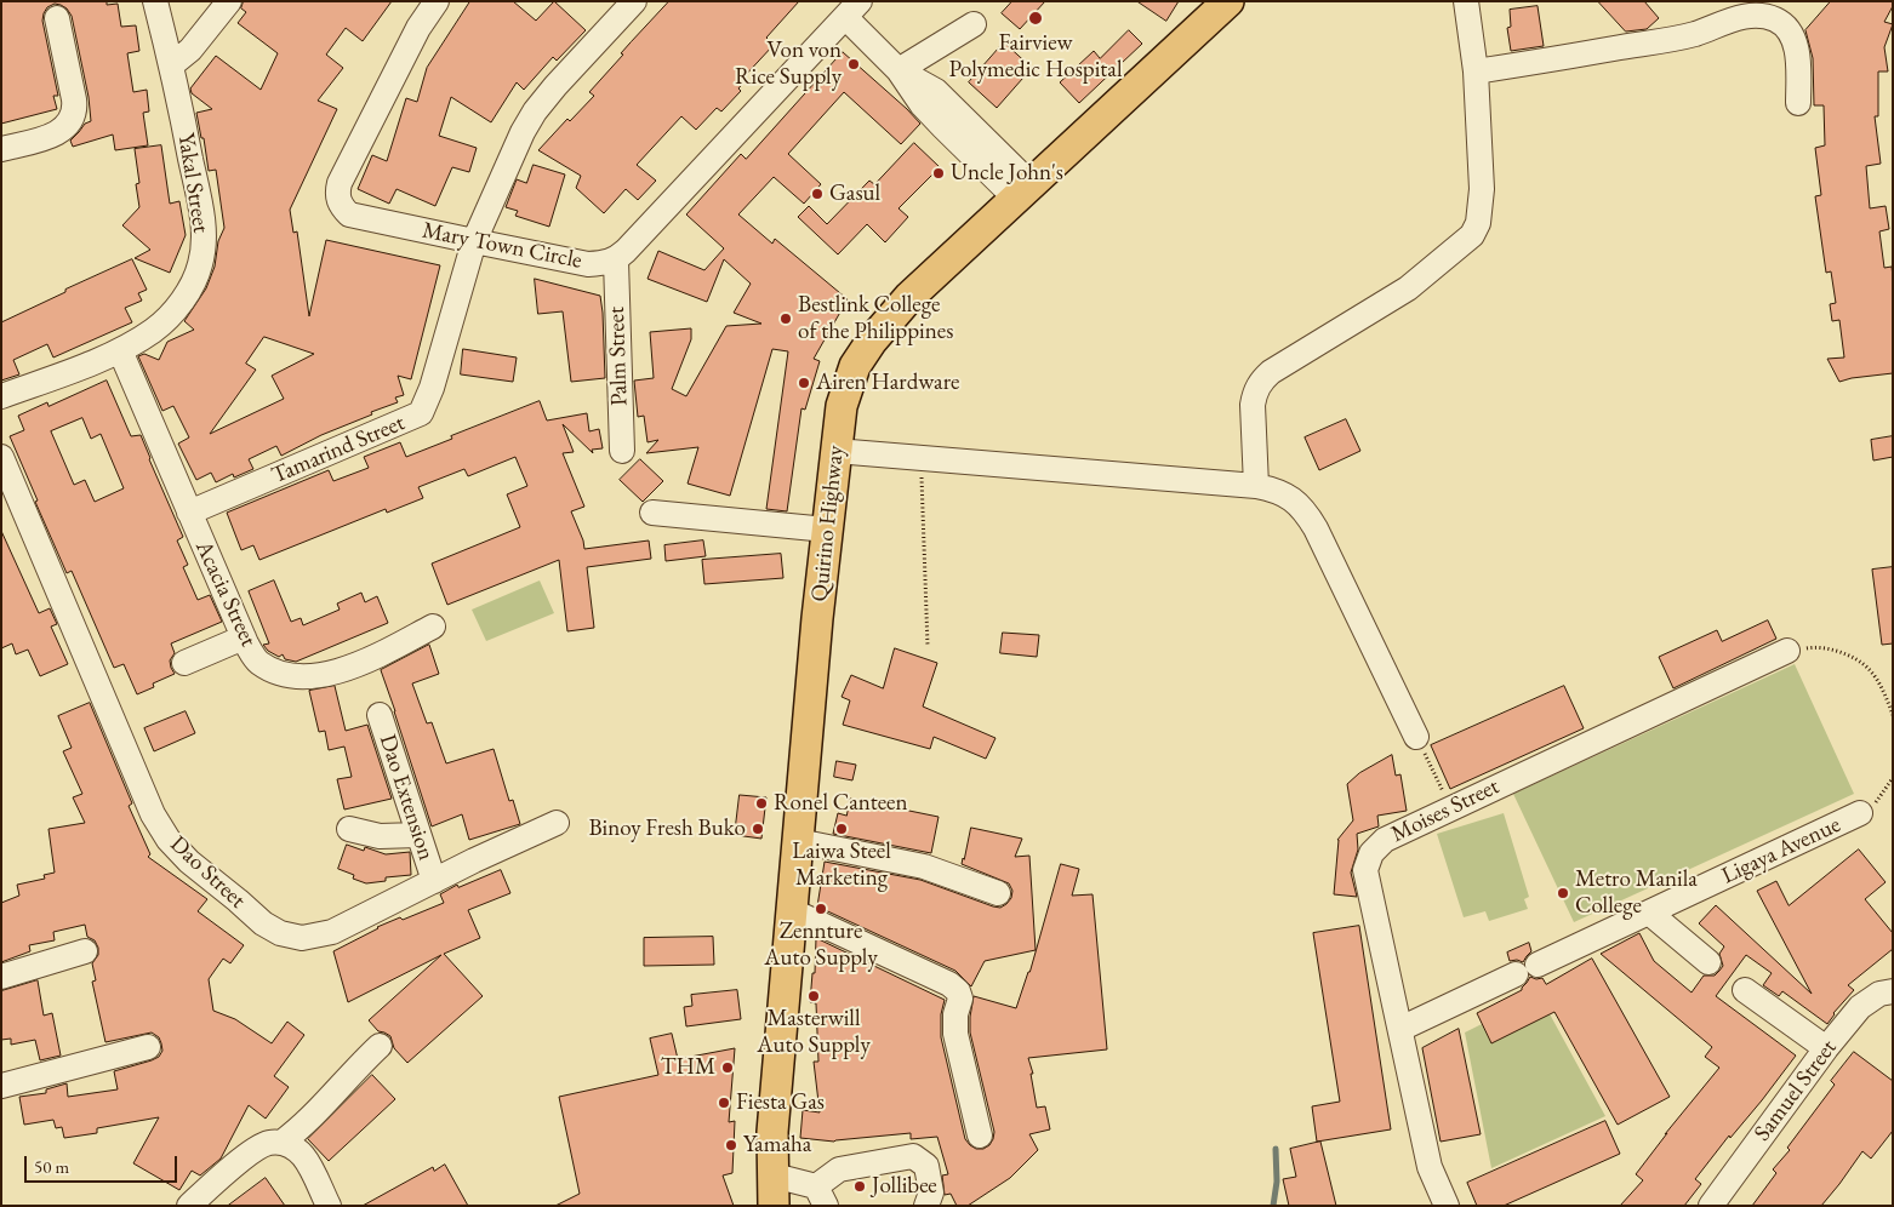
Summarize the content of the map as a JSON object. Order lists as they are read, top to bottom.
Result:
{
  "streets": {
    "main road": ["Quirino Highway"],
    "street": [
      "Yakal Street",
      "Mary Town Circle",
      "Palm Street",
      "Tamarind Street",
      "Acacia Street",
      "Dao Extension",
      "Moises Street",
      "Ligaya Avenue",
      "Dao Street",
      "Samuel Street"
    ]
  },
  "crossings": [
    ["Yakal Street", "Acacia Street"],
    ["Mary Town Circle", "Palm Street"],
    ["Mary Town Circle", "Tamarind Street"],
    ["Tamarind Street", "Acacia Street"],
    ["Dao Extension", "Dao Street"],
    ["Moises Street", "Ligaya Avenue"]
  ],
  "places": [
    "Fairview Polymedic Hospital",
    "Von von Rice Supply",
    "Uncle John's",
    "Gasul",
    "Bestlink College of the Philippines",
    "Airen Hardware",
    "Ronel Canteen",
    "Binoy Fresh Buko",
    "Laiwa Steel Marketing",
    "Metro Manila College",
    "Zennture Auto Supply",
    "Masterwill Auto Supply",
    "THM",
    "Fiesta Gas",
    "Yamaha",
    "Jollibee"
  ],
  "scale_bar": "50 m"
}
